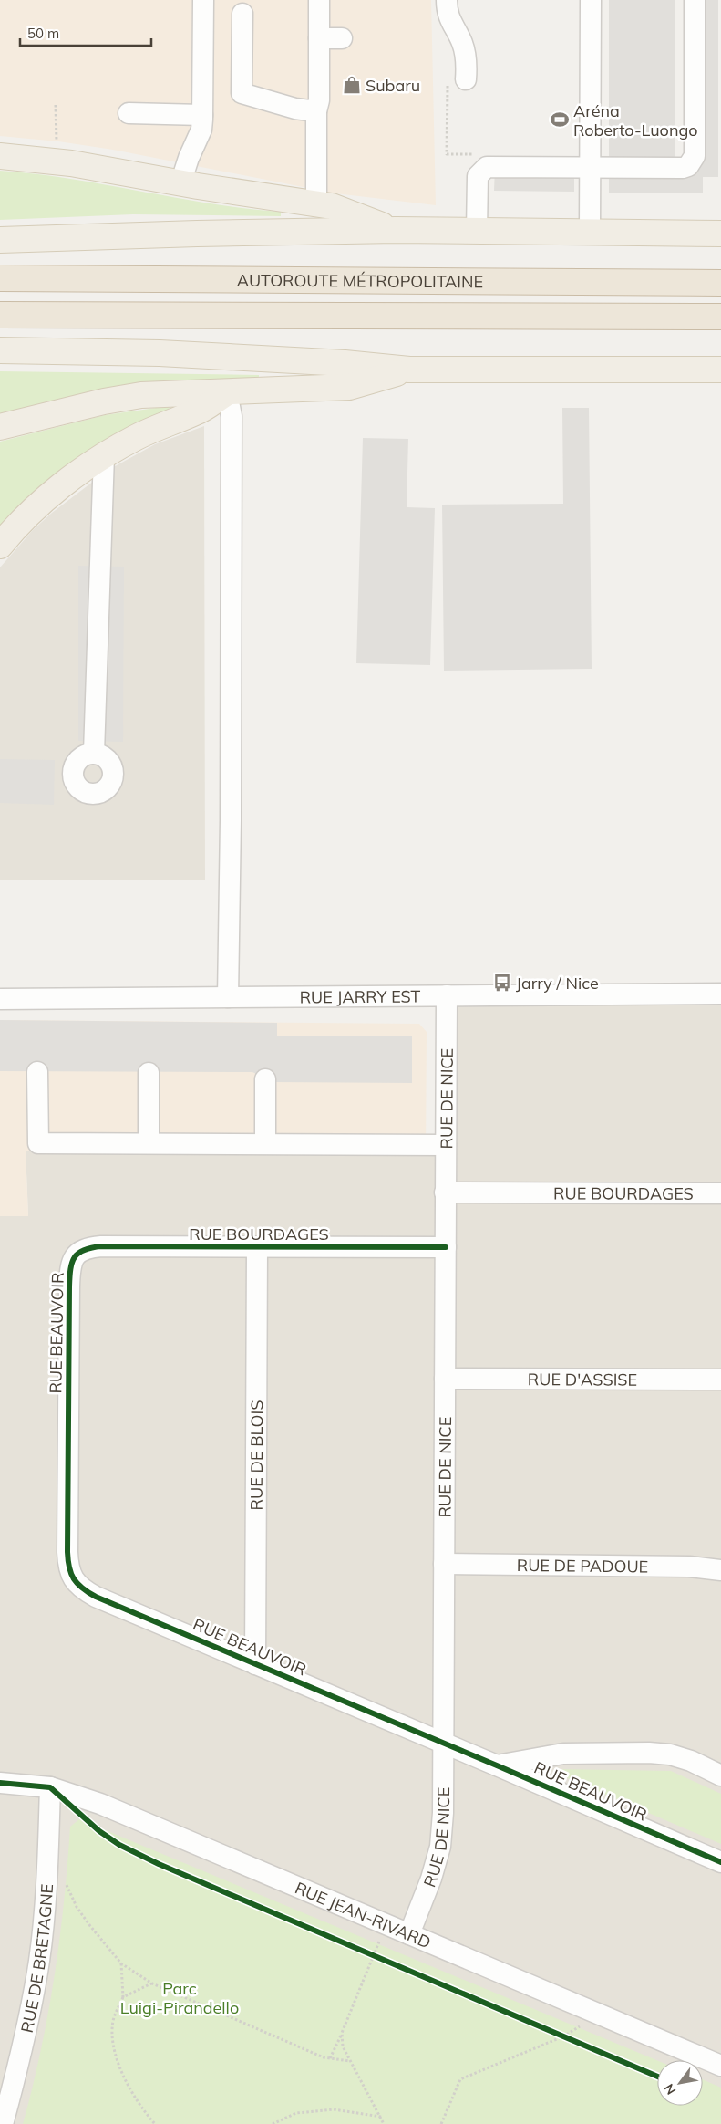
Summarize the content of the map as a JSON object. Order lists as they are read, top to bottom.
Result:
{
  "streets": {
    "highway": ["AUTOROUTE MÉTROPOLITAINE"],
    "street": [
      "RUE JARRY EST",
      "RUE DE NICE",
      "RUE BOURDAGES",
      "RUE BEAUVOIR",
      "RUE D'ASSISE",
      "RUE DE BLOIS",
      "RUE DE PADOUE",
      "RUE JEAN-RIVARD",
      "RUE DE BRETAGNE"
    ]
  },
  "crossings": [
    ["RUE JARRY EST", "RUE DE NICE"],
    ["RUE DE NICE", "RUE BOURDAGES"],
    ["RUE DE NICE", "RUE BEAUVOIR"],
    ["RUE DE NICE", "RUE D'ASSISE"],
    ["RUE DE NICE", "RUE DE PADOUE"],
    ["RUE DE NICE", "RUE JEAN-RIVARD"],
    ["RUE BOURDAGES", "RUE BEAUVOIR"],
    ["RUE BOURDAGES", "RUE DE BLOIS"],
    ["RUE BEAUVOIR", "RUE DE BLOIS"],
    ["RUE JEAN-RIVARD", "RUE DE BRETAGNE"]
  ],
  "parks": ["Parc Luigi-Pirandello"],
  "places": {
    "shop": ["Subaru"],
    "sports": ["Aréna Roberto-Luongo"],
    "bus stop": ["Jarry / Nice"]
  },
  "scale_bar": "50 m",
  "north": "bottom left"
}
